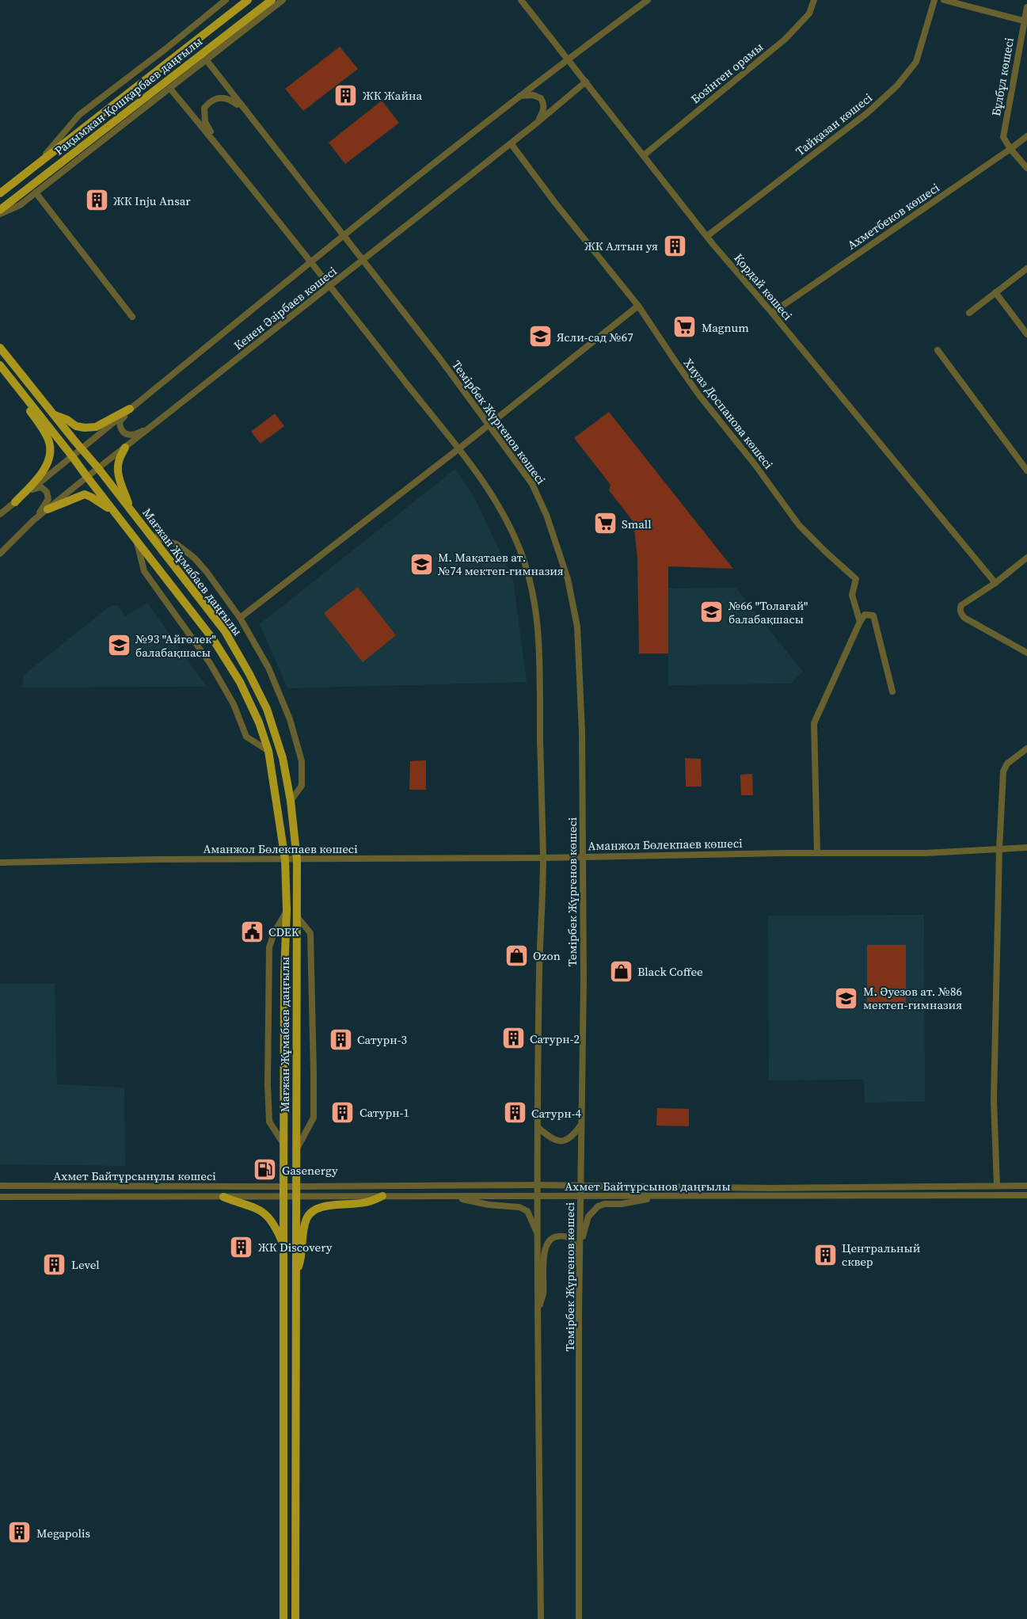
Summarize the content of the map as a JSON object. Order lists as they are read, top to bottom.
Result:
{
  "streets": {
    "main road": ["Рақымжан Қошқарбаев даңғылы", "Мағжан Жұмабаев даңғылы"],
    "street": [
      "Бозінген орамы",
      "Бұлбұл көшесі",
      "Тайқазан көшесі",
      "Ахметбеков көшесі",
      "Қордай көшесі",
      "Кенен Әзірбаев көшесі",
      "Хиуаз Доспанова көшесі",
      "Темірбек Жүргенов көшесі",
      "Аманжол Бөлекпаев көшесі",
      "Ахмет Байтұрсынұлы көшесі",
      "Ахмет Байтұрсынов даңғылы"
    ]
  },
  "crossings": [
    ["Бозінген орамы", "Қордай көшесі"],
    ["Бұлбұл көшесі", "Ахметбеков көшесі"],
    ["Тайқазан көшесі", "Қордай көшесі"],
    ["Ахметбеков көшесі", "Қордай көшесі"],
    ["Қордай көшесі", "Кенен Әзірбаев көшесі"],
    ["Кенен Әзірбаев көшесі", "Хиуаз Доспанова көшесі"],
    ["Кенен Әзірбаев көшесі", "Темірбек Жүргенов көшесі"],
    ["Кенен Әзірбаев көшесі", "Мағжан Жұмабаев даңғылы"],
    ["Темірбек Жүргенов көшесі", "Аманжол Бөлекпаев көшесі"],
    ["Темірбек Жүргенов көшесі", "Ахмет Байтұрсынов даңғылы"],
    ["Мағжан Жұмабаев даңғылы", "Аманжол Бөлекпаев көшесі"],
    ["Мағжан Жұмабаев даңғылы", "Ахмет Байтұрсынов даңғылы"],
    ["Ахмет Байтұрсынұлы көшесі", "Ахмет Байтұрсынов даңғылы"]
  ],
  "places": {
    "building": [
      "ЖК Жайна",
      "ЖК Inju Ansar",
      "ЖК Алтын уя",
      "Сатурн-2",
      "Сатурн-3",
      "Сатурн-1",
      "Сатурн-4",
      "ЖК Discovery",
      "Центральный сквер",
      "Level",
      "Megapolis"
    ],
    "supermarket": ["Magnum", "Small"],
    "school or university": [
      "Ясли-сад №67",
      "М. Мақатаев ат. №74 мектеп-гимназия",
      "№66 \"Толағай\" балабақшасы",
      "№93 \"Айгөлек\" балабақшасы",
      "М. Әуезов ат. №86 мектеп-гимназия"
    ],
    "public building": ["CDEK"],
    "shop": ["Ozon", "Black Coffee"],
    "fuel station": ["Gasenergy"]
  }
}
